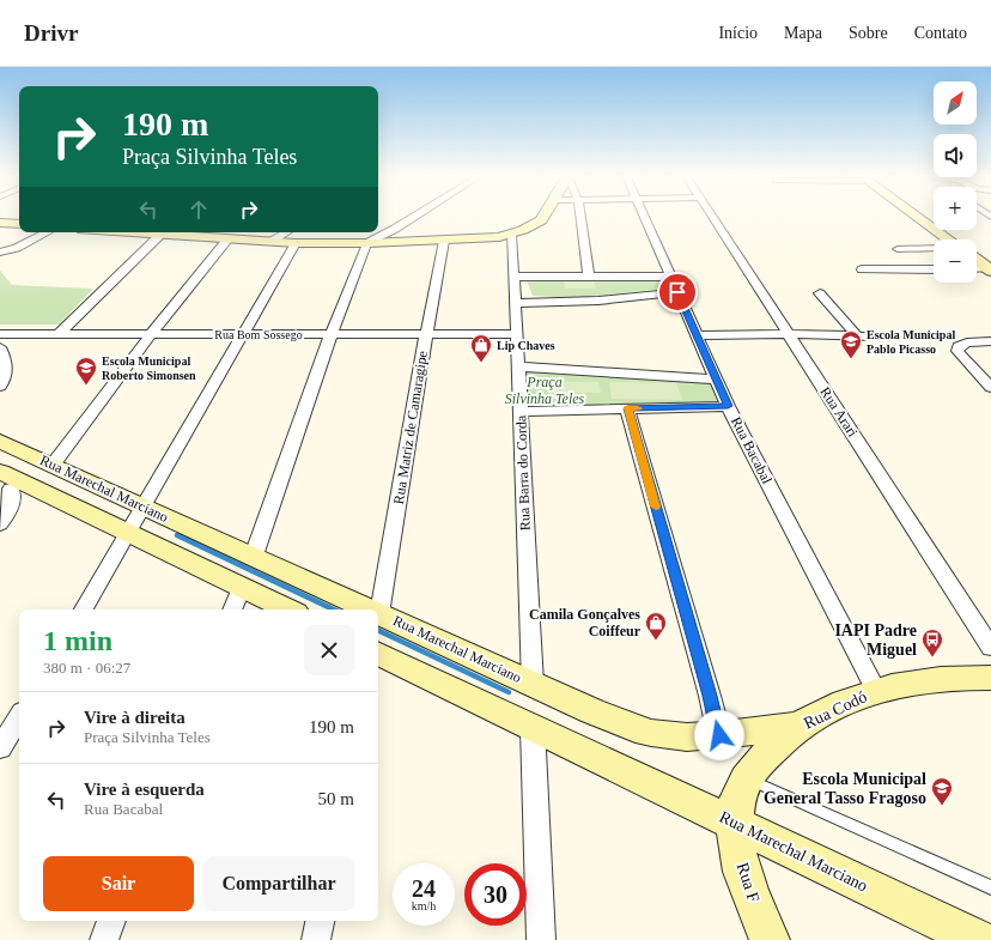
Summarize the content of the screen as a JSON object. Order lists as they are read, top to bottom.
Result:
{
  "streets": {
    "main road": ["Rua Marechal Marciano", "Rua Codó", "Rua F"],
    "street": [
      "Rua Bom Sossego",
      "Rua Arari",
      "Rua Matriz de Camaragipe",
      "Rua Bacabal",
      "Rua Barra do Corda"
    ]
  },
  "crossings": [
    ["Rua Bom Sossego", "Rua Matriz de Camaragipe"],
    ["Rua Bom Sossego", "Rua Barra do Corda"],
    ["Rua Matriz de Camaragipe", "Rua Marechal Marciano"],
    ["Rua Bacabal", "Rua Codó"],
    ["Rua Barra do Corda", "Rua Marechal Marciano"],
    ["Rua Marechal Marciano", "Rua Codó"],
    ["Rua Marechal Marciano", "Rua F"],
    ["Rua Codó", "Rua F"]
  ],
  "parks": ["Praça Silvinha Teles"],
  "places": {
    "school or university": ["Escola Municipal Pablo Picasso", "Escola Municipal Roberto Simonsen", "Escola Municipal General Tasso Fragoso"],
    "shop": ["Lip Chaves", "Camila Gonçalves Coiffeur"],
    "bus stop": ["IAPI Padre Miguel"]
  },
  "north": "top right",
  "page": {
    "header": "Drivr",
    "nav": [
      "Início",
      "Mapa",
      "Sobre",
      "Contato"
    ],
    "map_buttons": ["+", "−"],
    "turn": ["190 m", "Praça Silvinha Teles"],
    "heading": ["1 min", "380 m · 06:27"],
    "list": [
      {
        "name": "Vire à direita",
        "note": "Praça Silvinha Teles",
        "value": "190 m"
      },
      {
        "name": "Vire à esquerda",
        "note": "Rua Bacabal",
        "value": "50 m"
      }
    ],
    "buttons": ["Sair", "Compartilhar"],
    "speed": "24 km/h",
    "limit": "30"
  }
}
